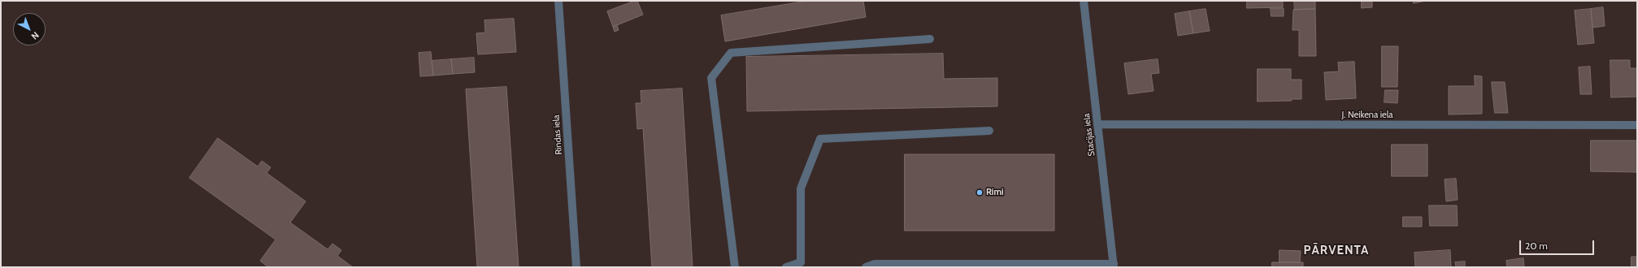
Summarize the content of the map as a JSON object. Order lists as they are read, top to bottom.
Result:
{
  "streets": {
    "street": ["J. Neikena iela", "Rindas iela", "Stacijas iela"]
  },
  "crossings": [
    ["J. Neikena iela", "Stacijas iela"]
  ],
  "districts": ["PĀRVENTA"],
  "places": ["Rimi"],
  "scale_bar": "20 m",
  "north": "bottom right"
}
